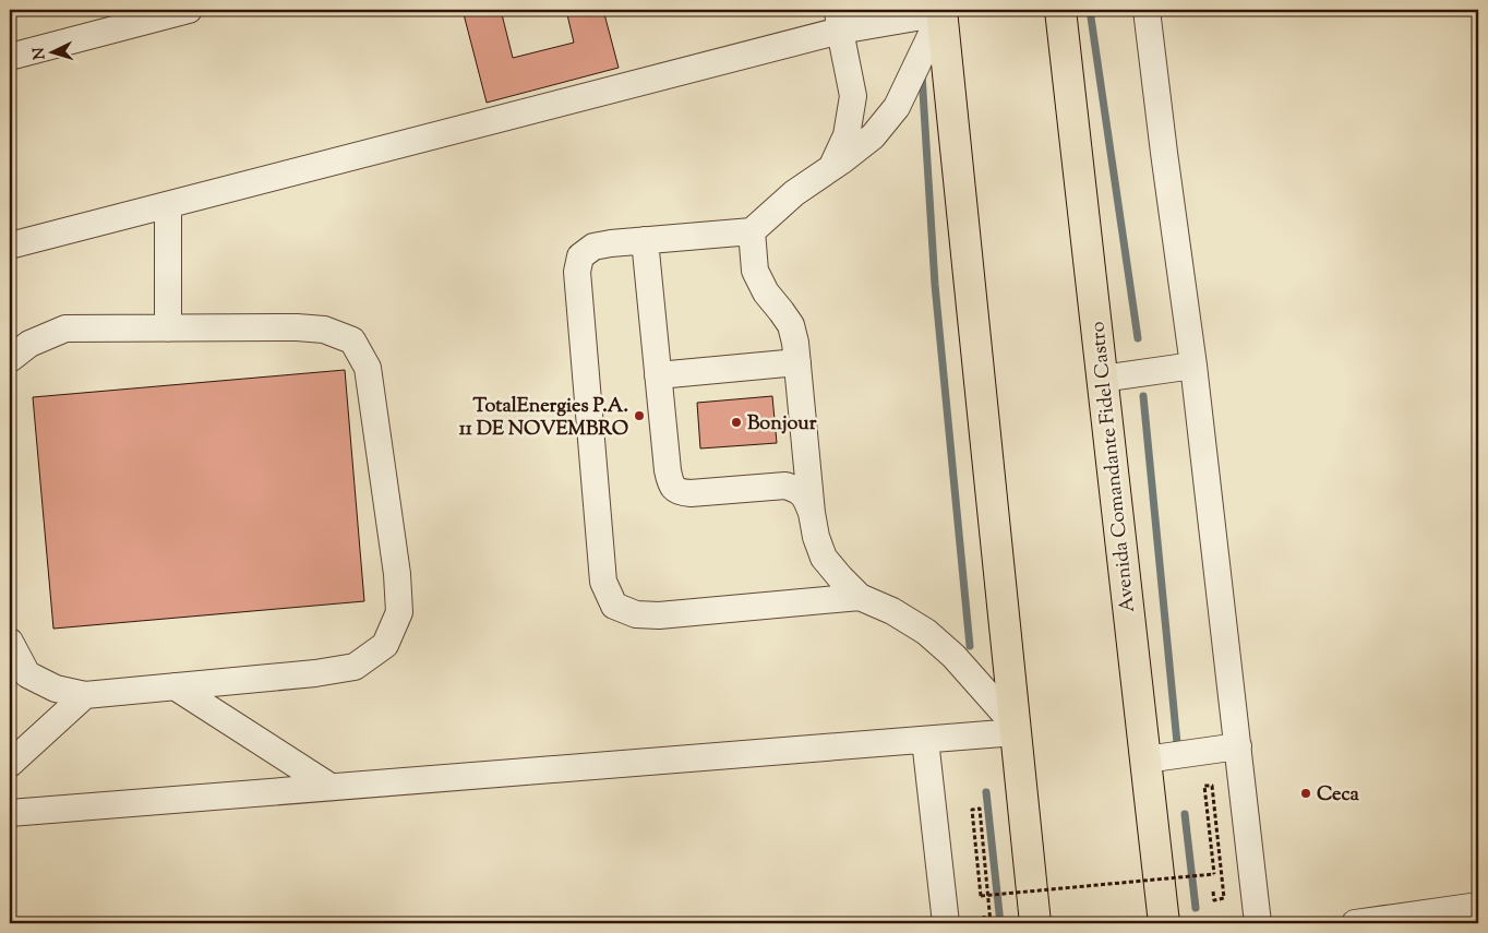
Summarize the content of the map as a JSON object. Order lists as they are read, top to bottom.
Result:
{
  "streets": {
    "highway": ["Avenida Comandante Fidel Castro"]
  },
  "places": ["TotalEnergies P.A. 11 DE NOVEMBRO", "Bonjour", "Ceca"],
  "north": "left"
}
